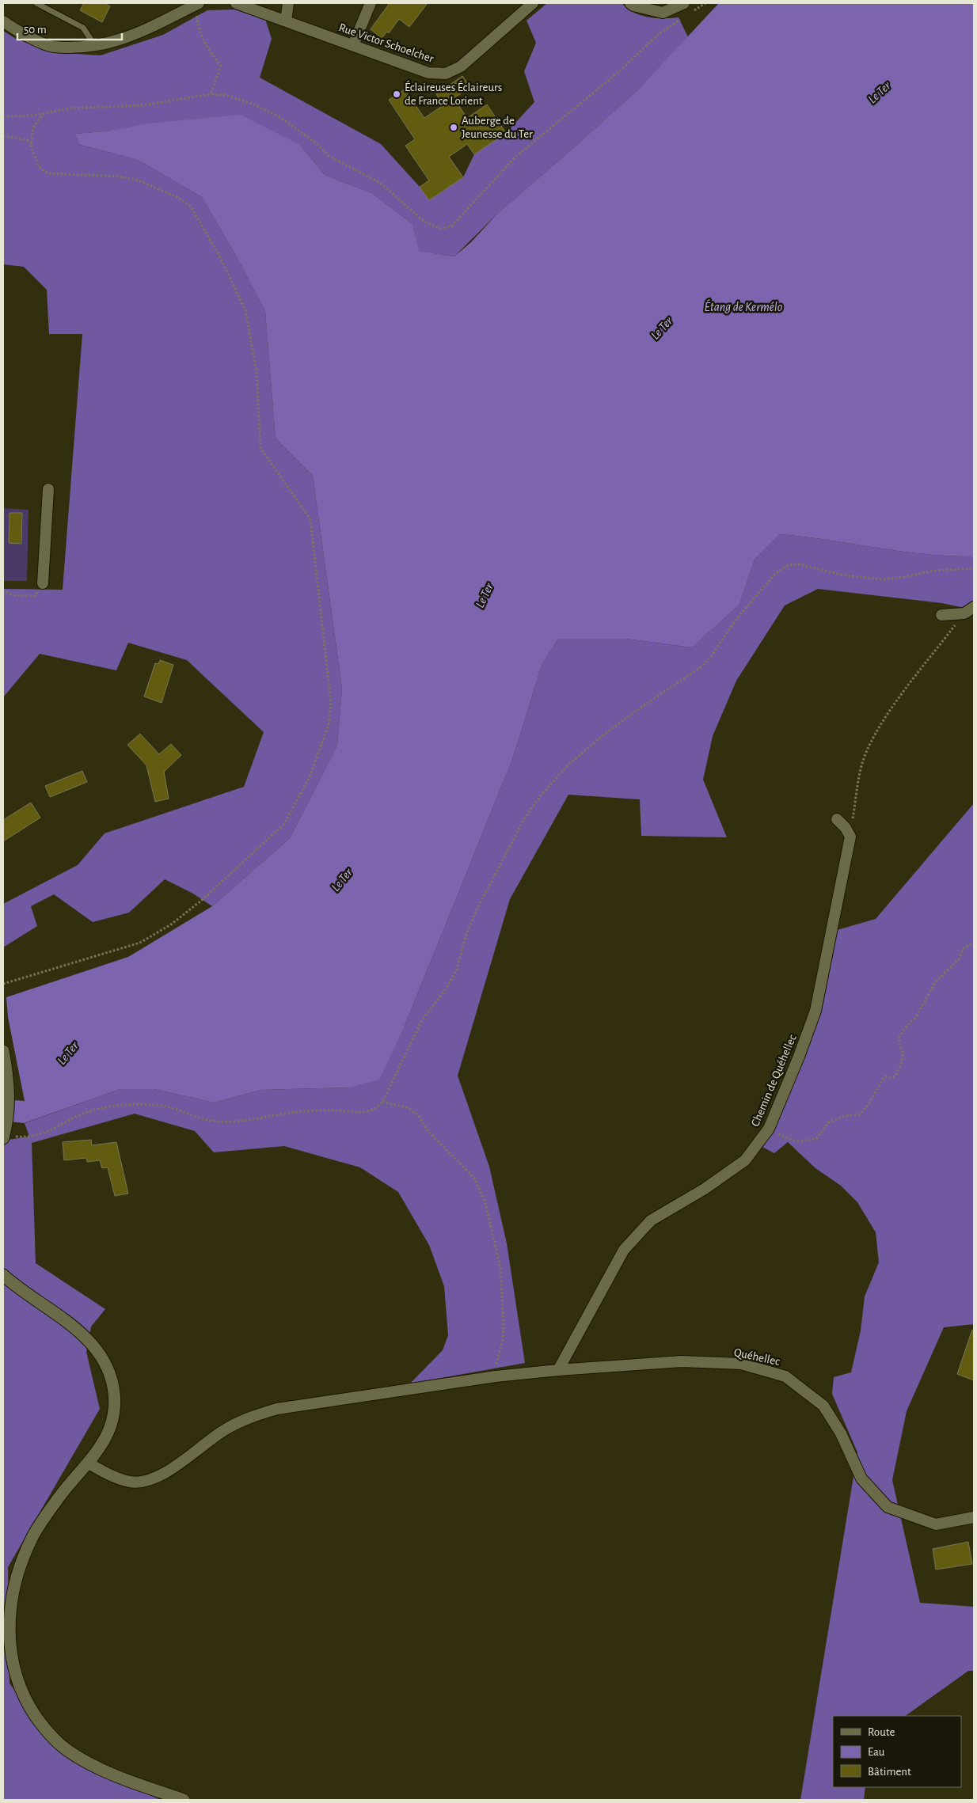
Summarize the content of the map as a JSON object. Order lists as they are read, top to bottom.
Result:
{
  "streets": {
    "street": ["Rue Victor Schoelcher", "Chemin de Quéhellec", "Quéhellec"]
  },
  "crossings": [
    ["Chemin de Quéhellec", "Quéhellec"]
  ],
  "water": ["Le Ter", "Étang de Kermélo"],
  "places": ["Éclaireuses Éclaireurs de France Lorient", "Auberge de Jeunesse du Ter"],
  "legend": ["Route", "Eau", "Bâtiment"],
  "scale_bar": "50 m"
}
